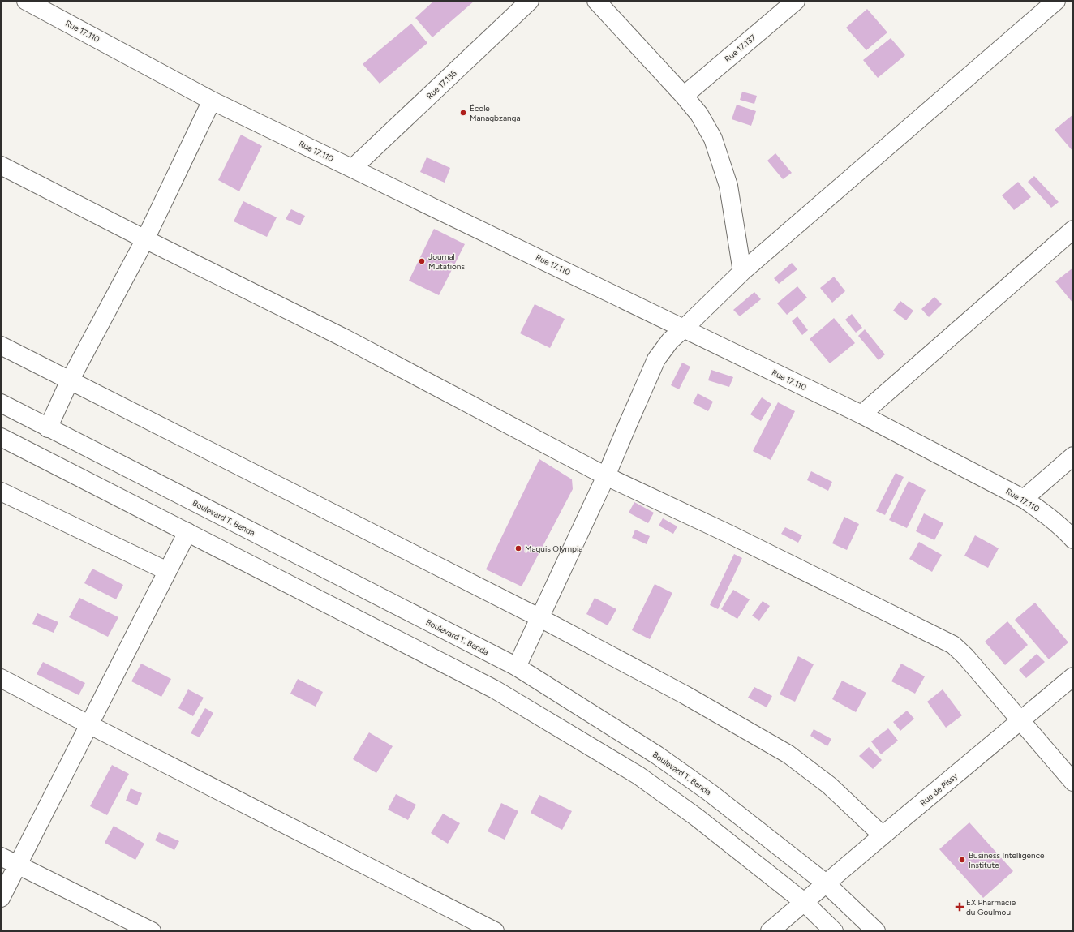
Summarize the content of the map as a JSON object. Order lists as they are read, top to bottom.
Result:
{
  "streets": {
    "main road": [
      "Rue 17.110",
      "Rue 17.137",
      "Rue 17.135",
      "Boulevard T. Benda",
      "Rue de Pissy"
    ]
  },
  "crossings": [
    ["Rue 17.110", "Rue 17.135"],
    ["Boulevard T. Benda", "Rue de Pissy"]
  ],
  "places": {
    "other": [
      "École Managbzanga",
      "Journal Mutations",
      "Maquis Olympia",
      "Business Intelligence Institute"
    ],
    "health": ["EX Pharmacie du Goulmou"]
  }
}
